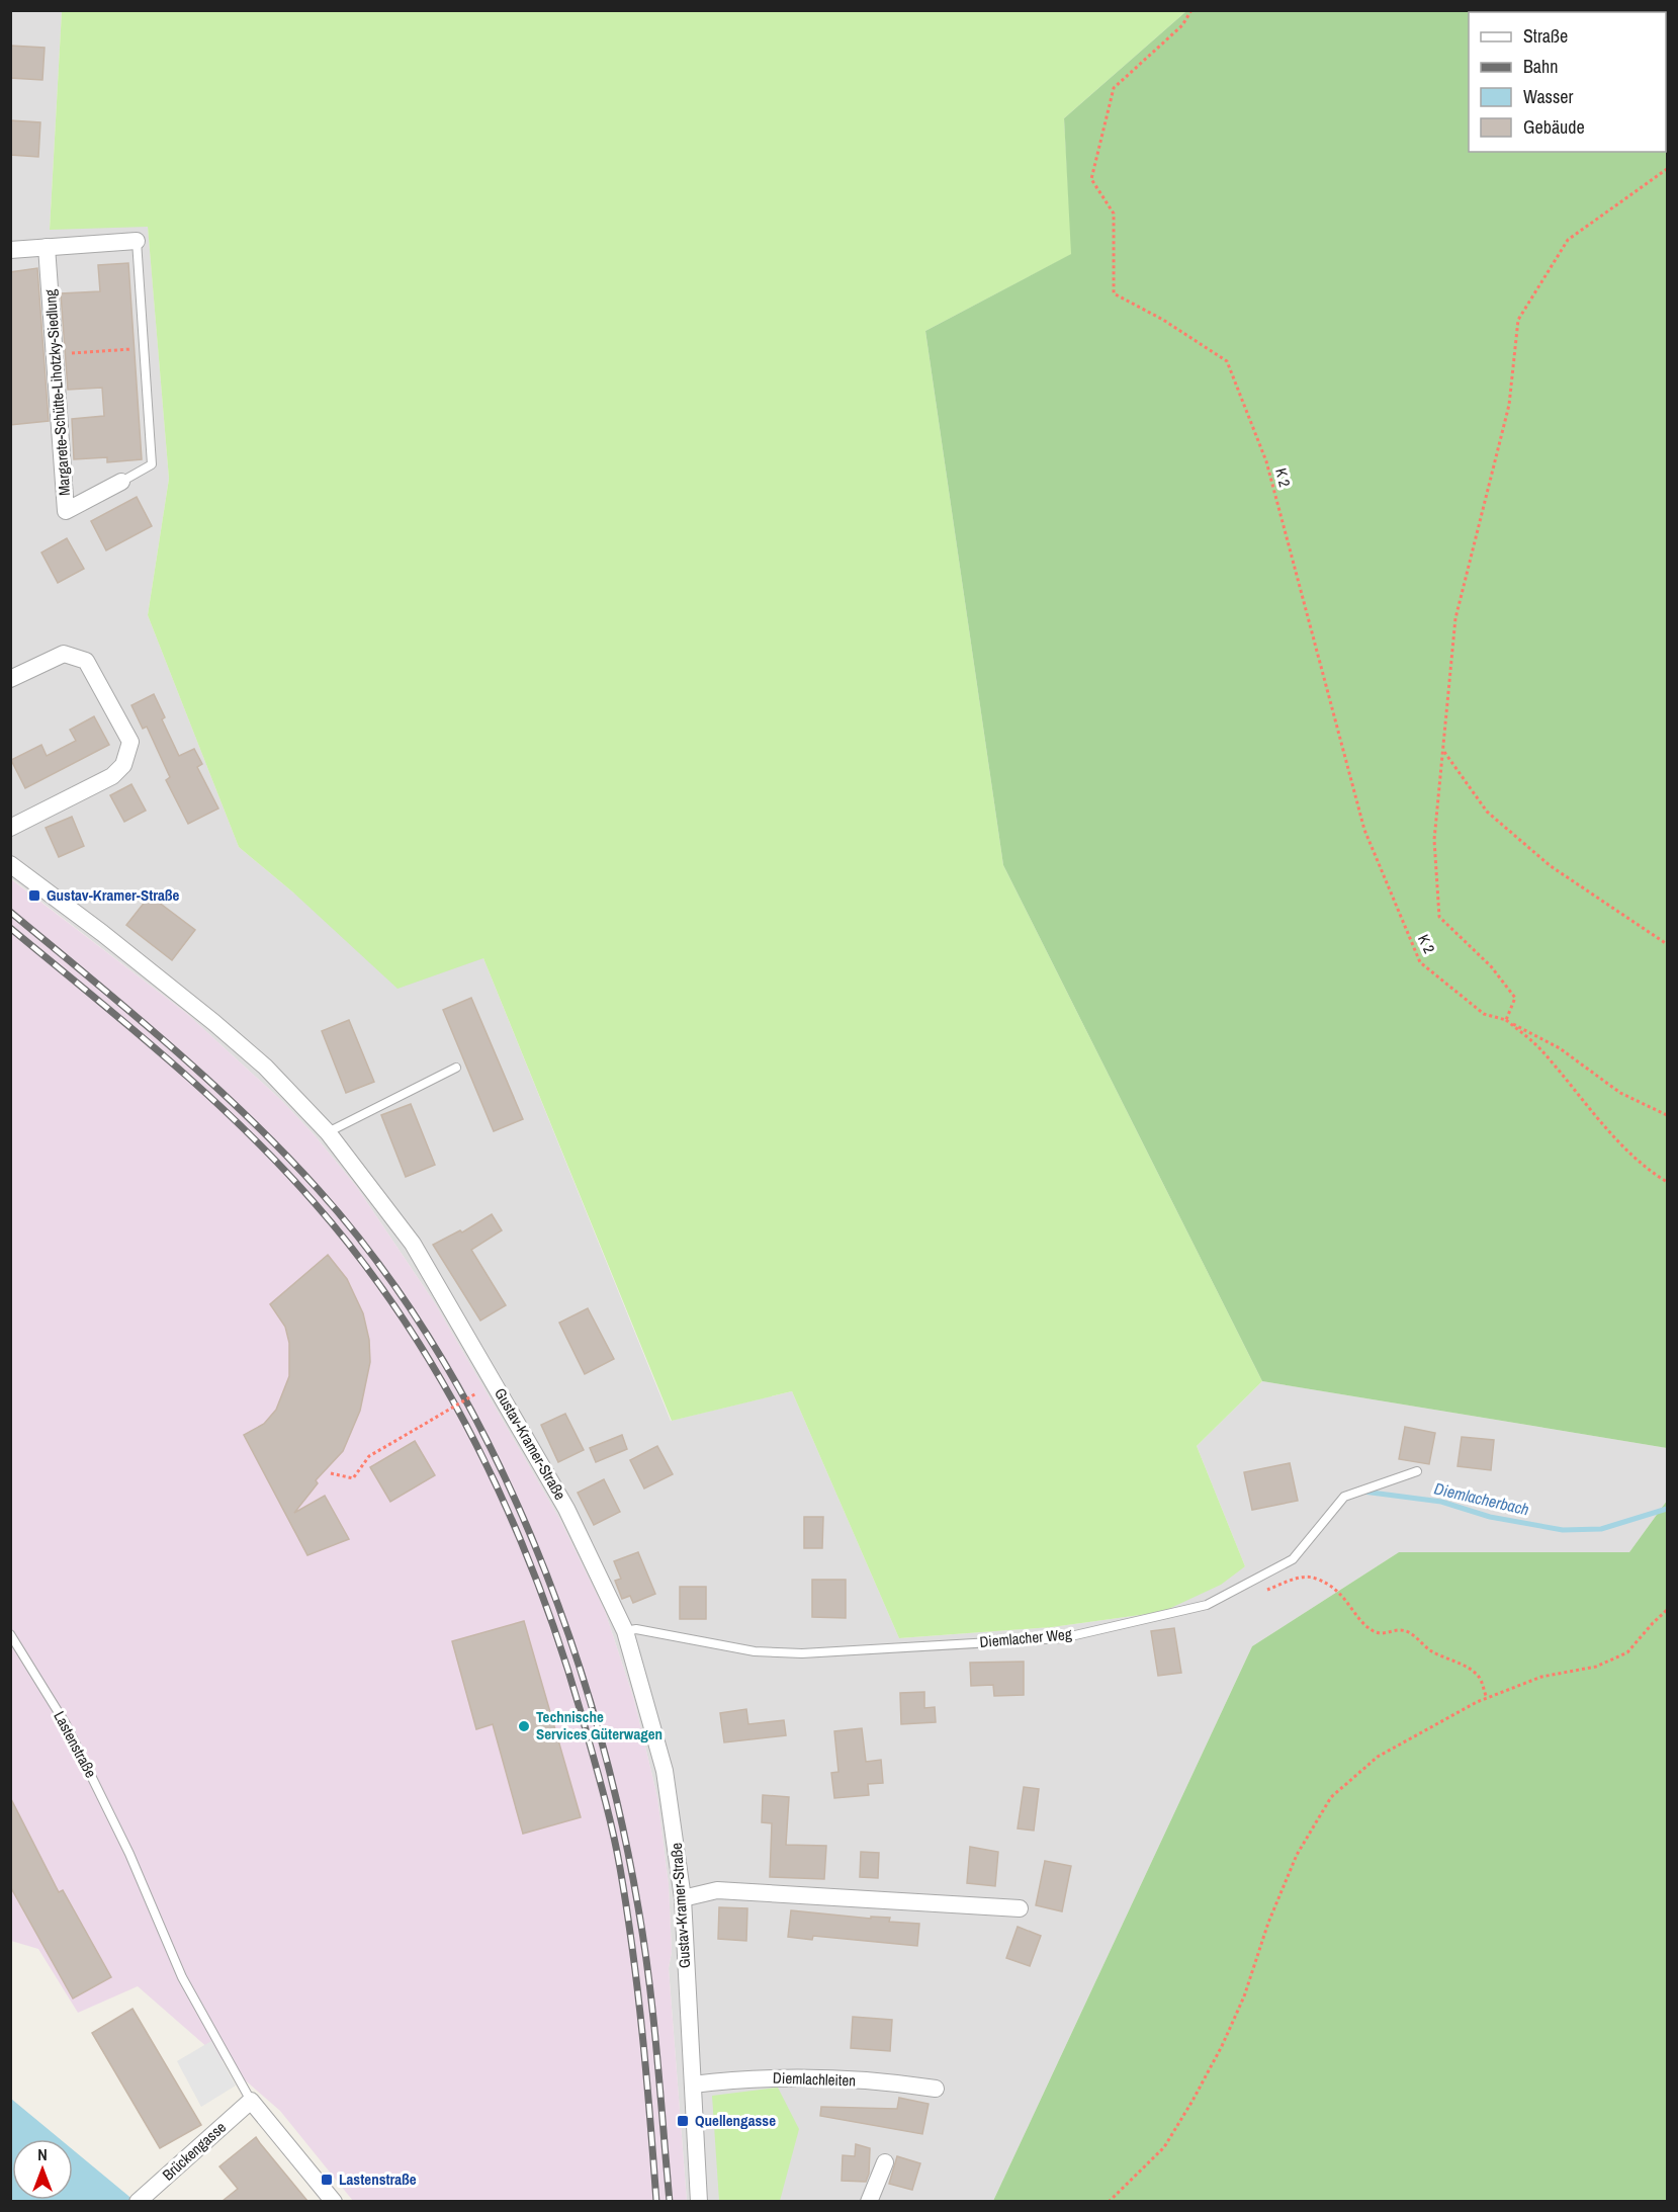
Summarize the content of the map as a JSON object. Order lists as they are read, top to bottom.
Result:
{
  "streets": {
    "street": [
      "Margarete-Schütte-Lihotzky-Siedlung",
      "Gustav-Kramer-Straße",
      "Lastenstraße",
      "Diemlachleiten",
      "Brückengasse"
    ],
    "lane": ["Diemlacher Weg"],
    "path": ["K 2"]
  },
  "crossings": [
    ["Gustav-Kramer-Straße", "Diemlacher Weg"],
    ["Gustav-Kramer-Straße", "Diemlachleiten"],
    ["Lastenstraße", "Brückengasse"]
  ],
  "water": ["Diemlacherbach"],
  "places": {
    "transit": ["Gustav-Kramer-Straße", "Quellengasse", "Lastenstraße"],
    "other": ["Technische Services Güterwagen"]
  },
  "legend": [
    "Straße",
    "Bahn",
    "Wasser",
    "Gebäude"
  ],
  "north": "top"
}
